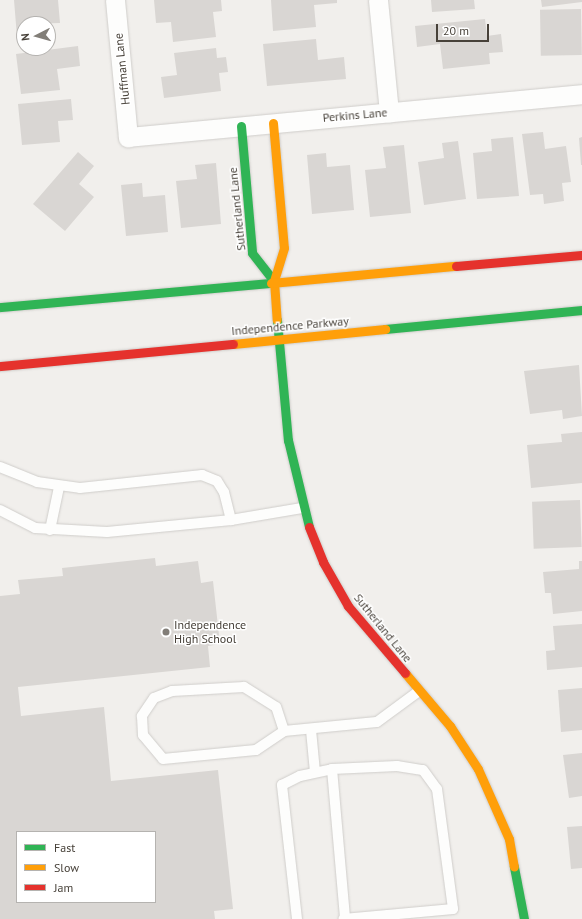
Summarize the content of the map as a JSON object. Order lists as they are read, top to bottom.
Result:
{
  "streets": {
    "main road": ["Sutherland Lane", "Independence Parkway"],
    "street": ["Huffman Lane", "Perkins Lane"]
  },
  "crossings": [
    ["Huffman Lane", "Perkins Lane"],
    ["Perkins Lane", "Sutherland Lane"],
    ["Sutherland Lane", "Independence Parkway"]
  ],
  "places": ["Independence High School"],
  "legend": ["Fast", "Slow", "Jam"],
  "scale_bar": "20 m",
  "north": "left"
}
